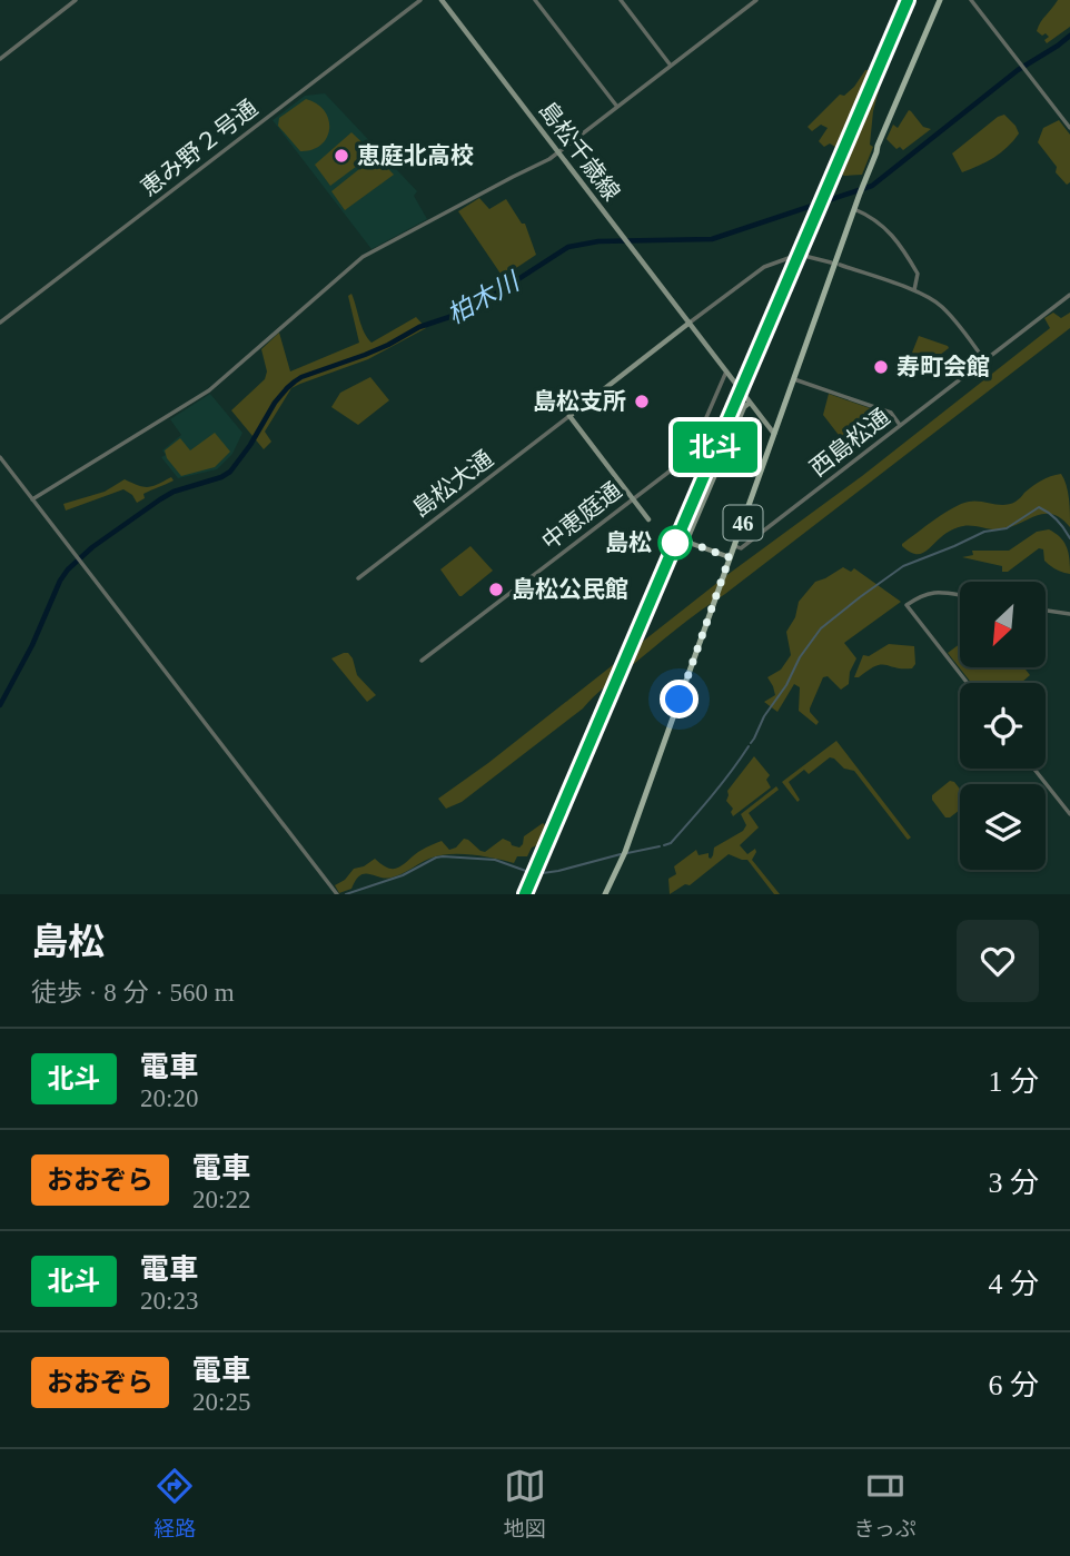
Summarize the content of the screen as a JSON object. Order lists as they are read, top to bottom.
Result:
{
  "streets": {
    "main road": ["島松千歳線", "46"],
    "street": [
      "恵み野２号通",
      "西島松通",
      "島松大通",
      "中恵庭通"
    ]
  },
  "crossings": [
    ["島松千歳線", "中恵庭通"],
    ["島松千歳線", "46"],
    ["西島松通", "46"]
  ],
  "water": ["柏木川"],
  "places": [
    "恵庭北高校",
    "寿町会館",
    "島松支所",
    "島松",
    "島松公民館"
  ],
  "north": "bottom left",
  "page": {
    "on_map": "北斗",
    "heading": ["島松", "徒歩 · 8 分 · 560 m"],
    "list": [
      {
        "mark": "北斗",
        "name": "電車",
        "note": "20:20",
        "value": "1 分"
      },
      {
        "mark": "おおぞら",
        "name": "電車",
        "note": "20:22",
        "value": "3 分"
      },
      {
        "mark": "北斗",
        "name": "電車",
        "note": "20:23",
        "value": "4 分"
      },
      {
        "mark": "おおぞら",
        "name": "電車",
        "note": "20:25",
        "value": "6 分"
      }
    ],
    "tabs": ["経路", "地図", "きっぷ"]
  }
}
